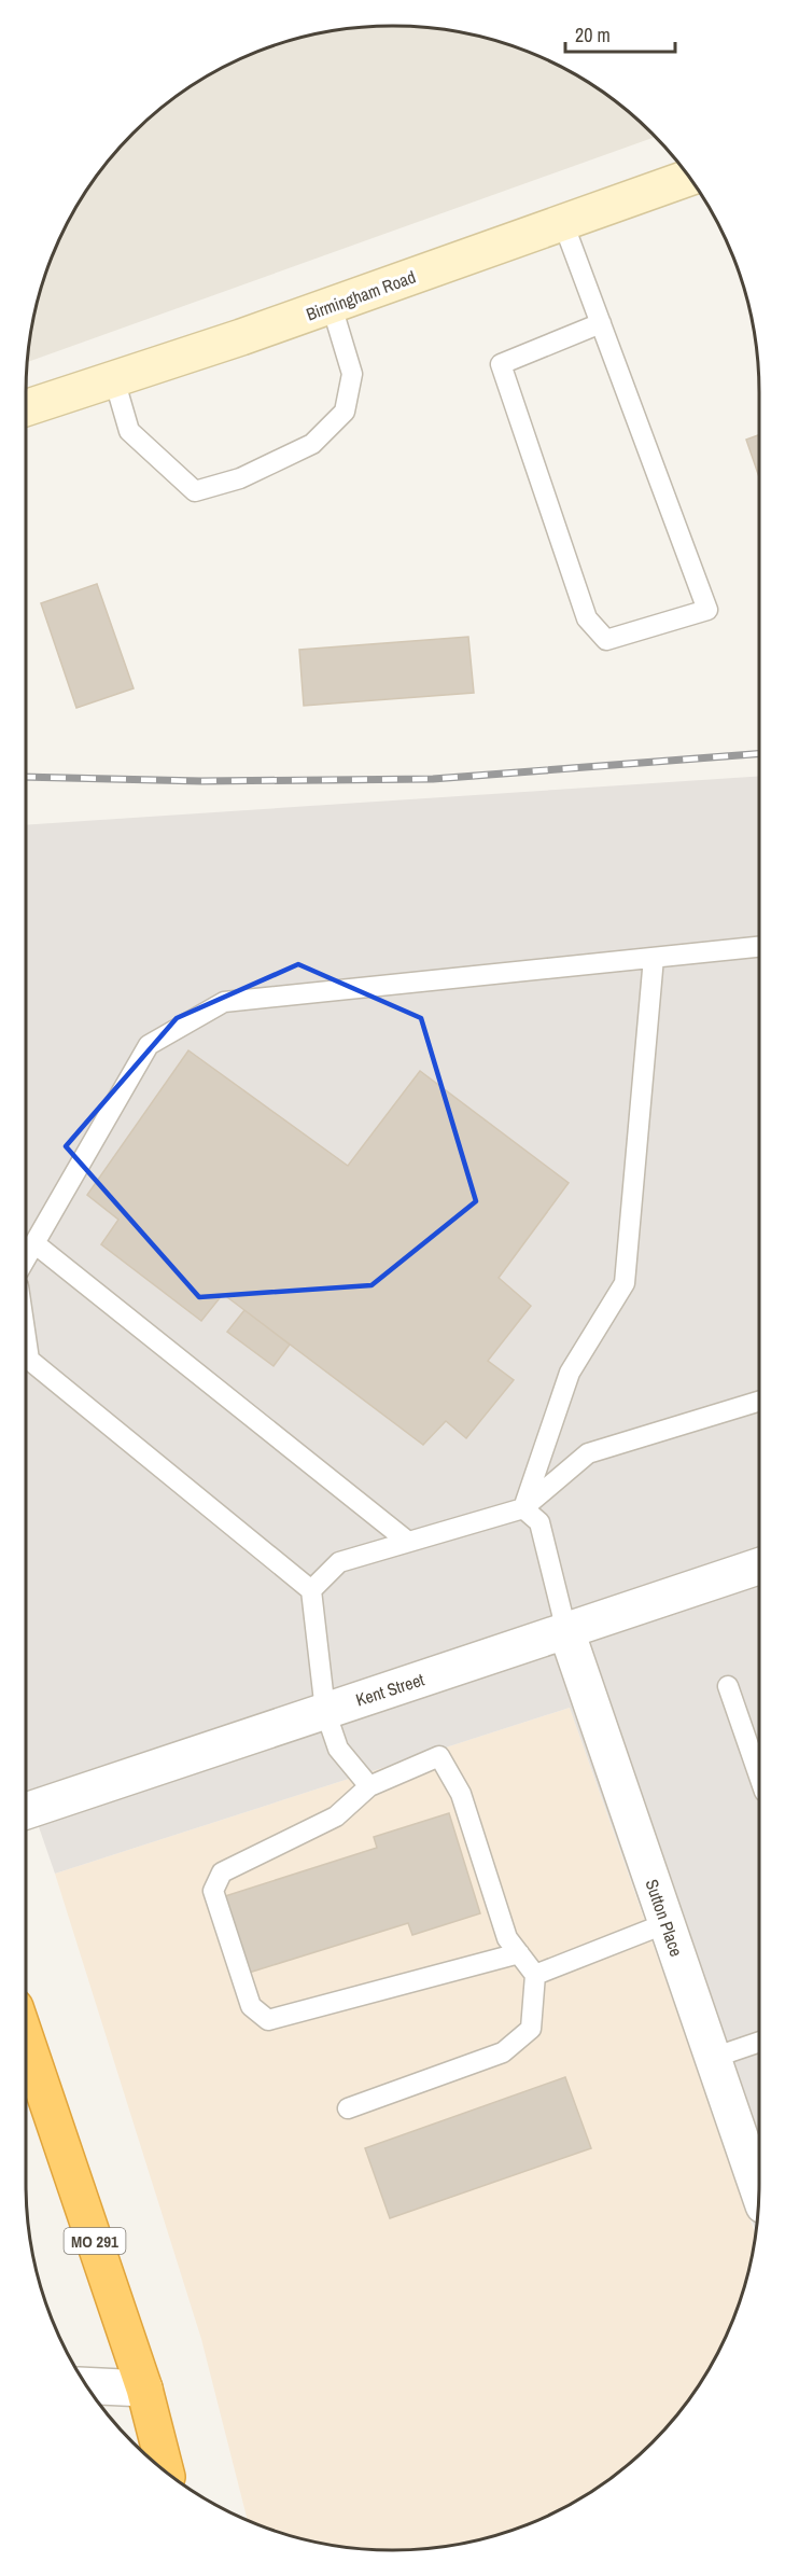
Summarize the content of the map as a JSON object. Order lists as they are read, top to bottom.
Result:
{
  "streets": {
    "highway": ["MO 291"],
    "street": ["Birmingham Road", "Kent Street", "Sutton Place"]
  },
  "crossings": [
    ["Kent Street", "Sutton Place"]
  ],
  "scale_bar": "20 m"
}
